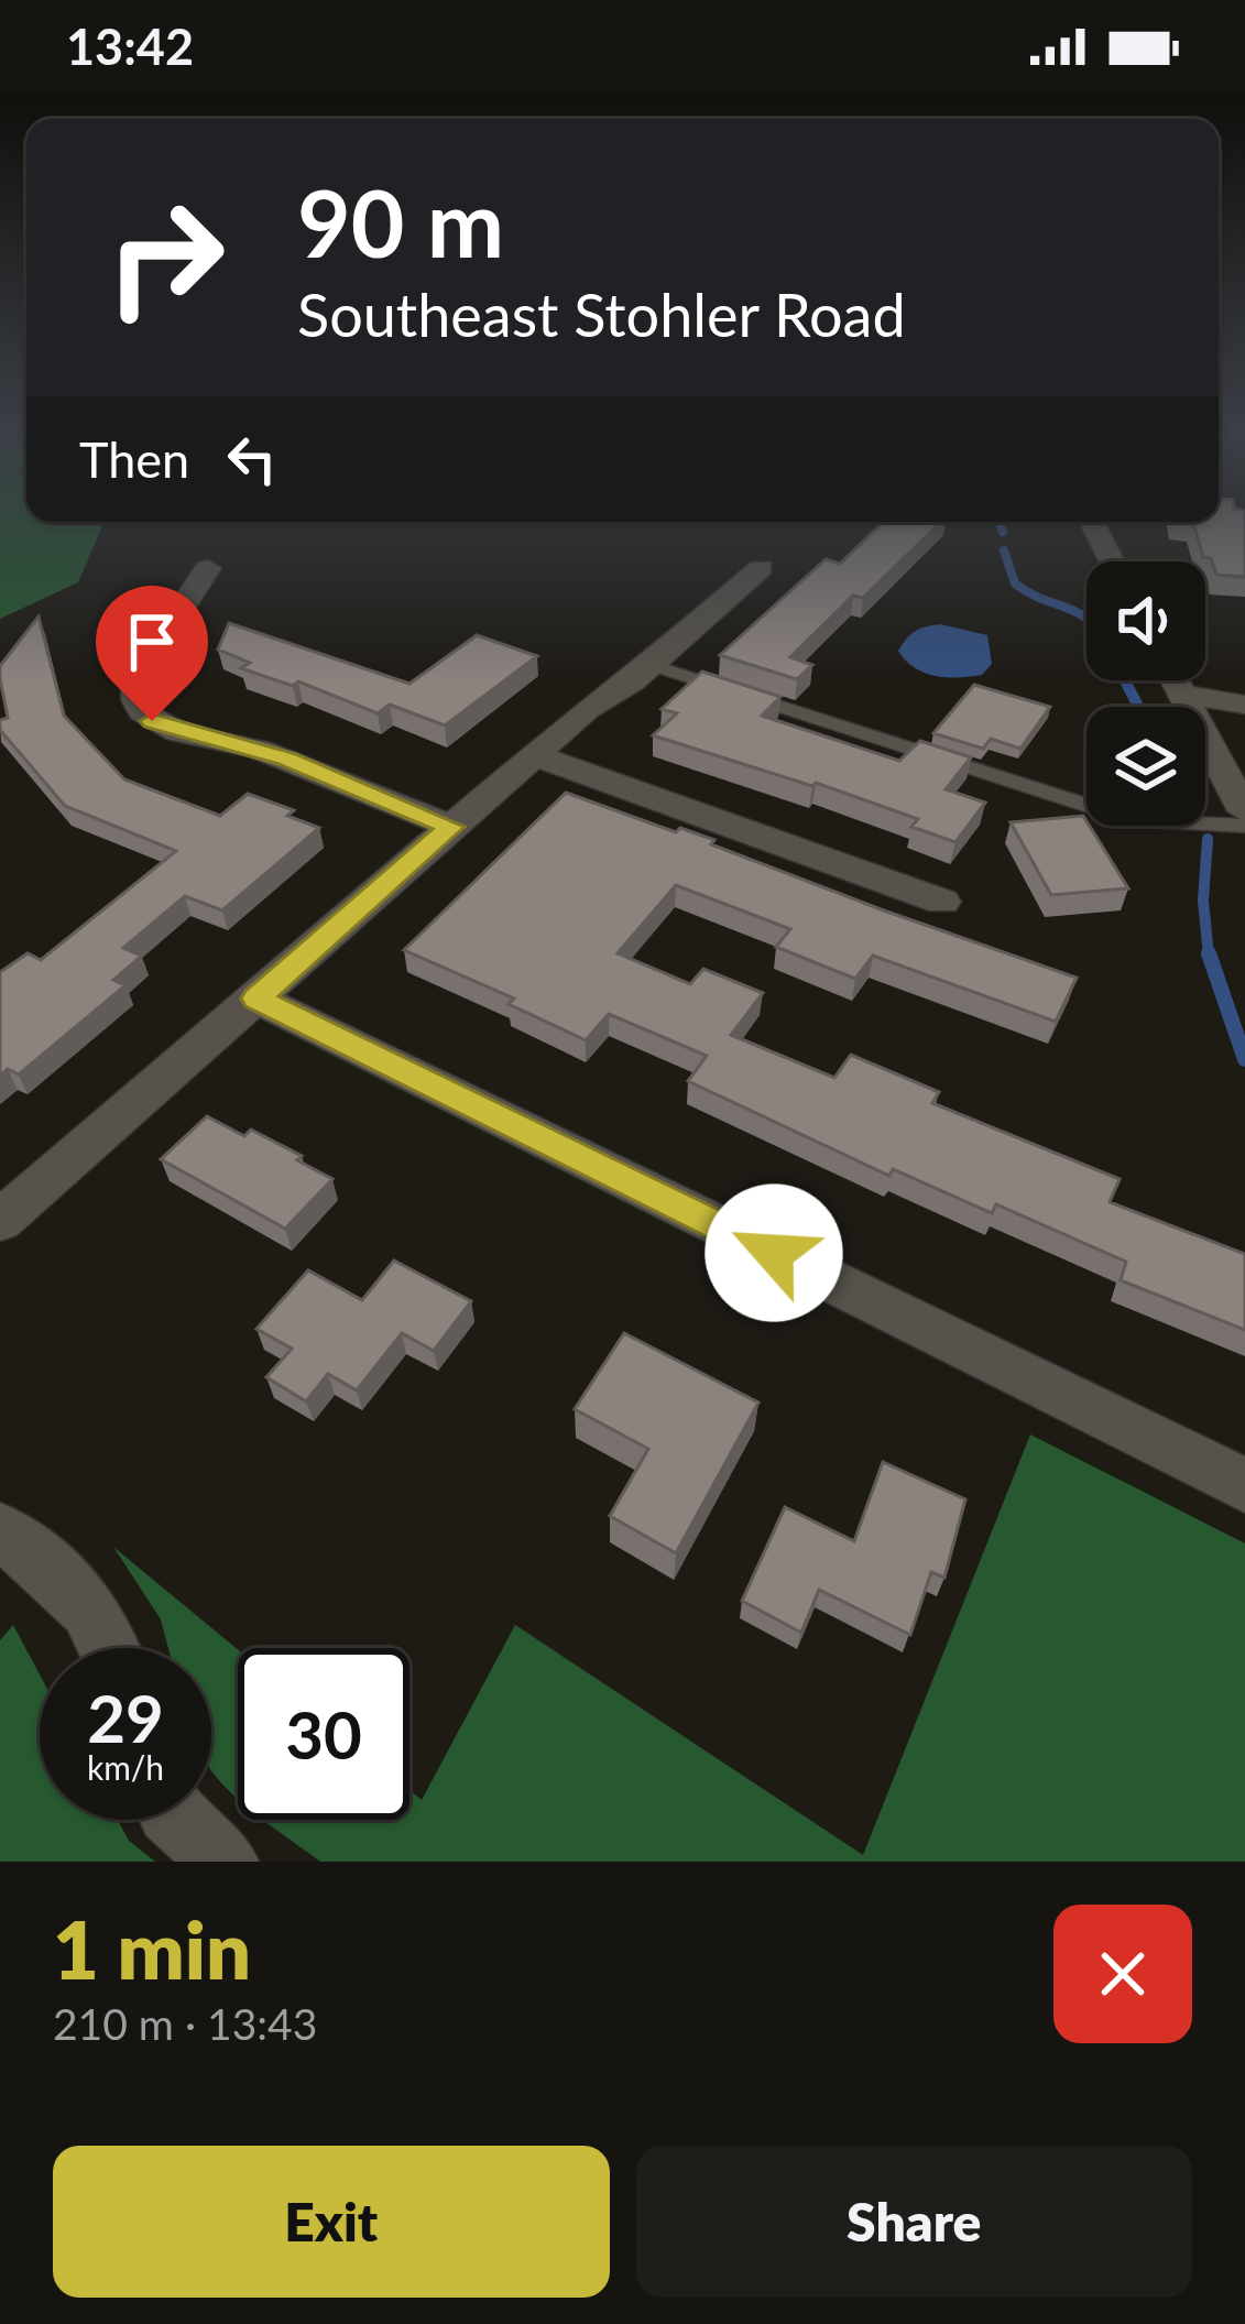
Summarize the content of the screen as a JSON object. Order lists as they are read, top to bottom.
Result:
{
  "page": {
    "status": "13:42",
    "turn": ["90 m", "Southeast Stohler Road"],
    "then": "Then",
    "speed": "29 km/h",
    "limit": "30",
    "heading": ["1 min", "210 m · 13:43"],
    "buttons": ["Exit", "Share"]
  }
}
